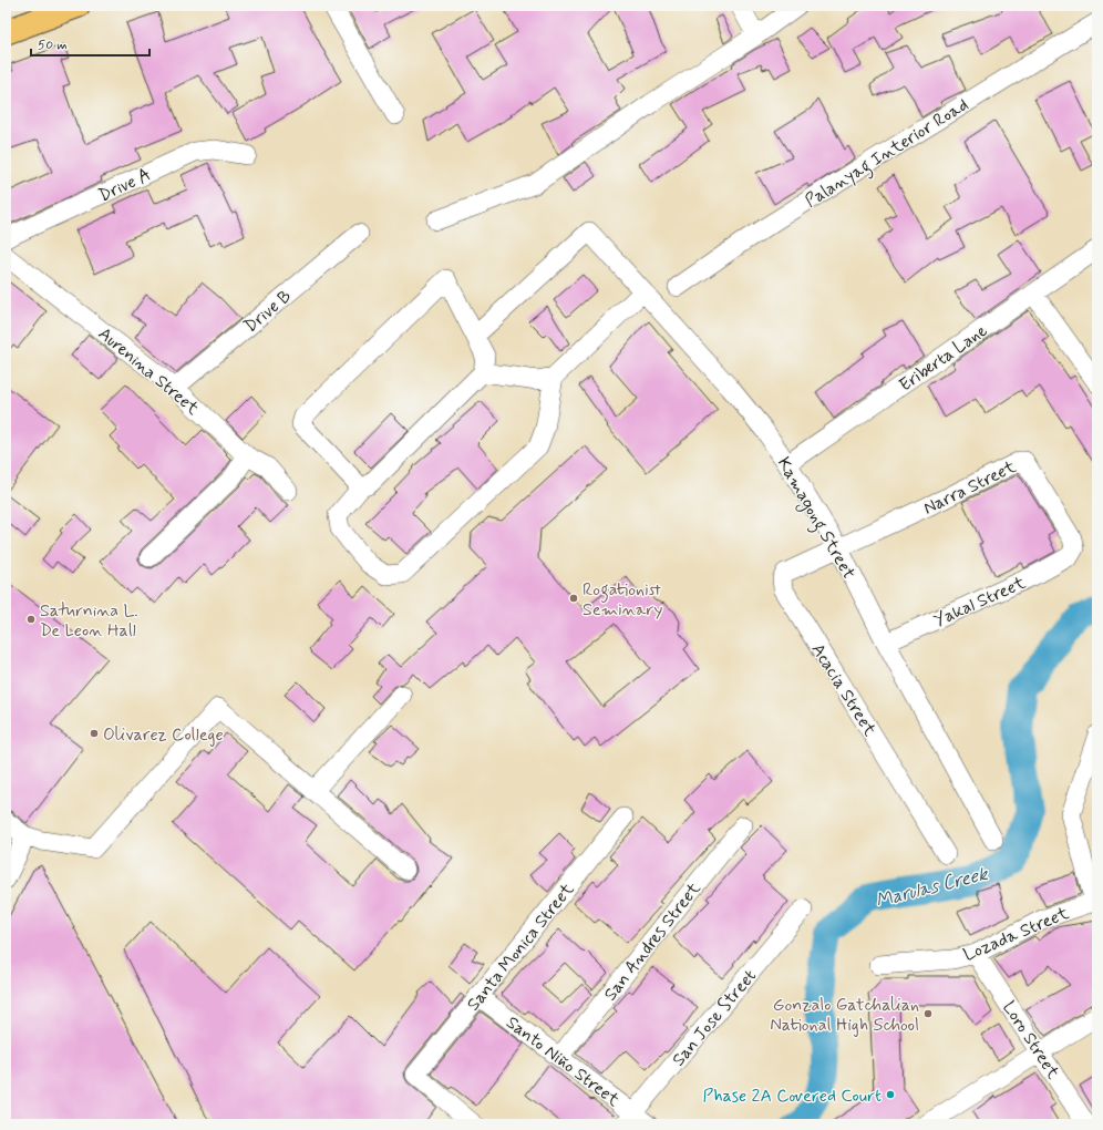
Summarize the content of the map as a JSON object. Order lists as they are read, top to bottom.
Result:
{
  "streets": {
    "street": [
      "Palanyag Interior Road",
      "Drive A",
      "Drive B",
      "Eriberta Lane",
      "Aurenina Street",
      "Narra Street",
      "Kamagong Street",
      "Yakal Street",
      "Acacia Street",
      "Lozada Street",
      "San Andres Street",
      "Santa Monica Street",
      "San Jose Street",
      "Loro Street",
      "Santo Niño Street"
    ]
  },
  "crossings": [
    ["Drive B", "Aurenina Street"],
    ["Eriberta Lane", "Kamagong Street"],
    ["Narra Street", "Kamagong Street"],
    ["Narra Street", "Yakal Street"],
    ["Narra Street", "Acacia Street"],
    ["Kamagong Street", "Yakal Street"],
    ["Kamagong Street", "Acacia Street"],
    ["Lozada Street", "Loro Street"],
    ["San Andres Street", "Santo Niño Street"],
    ["Santa Monica Street", "Santo Niño Street"],
    ["San Jose Street", "Santo Niño Street"]
  ],
  "water": ["Marulas Creek"],
  "places": [
    "Rogationist Seminary",
    "Saturnina L. De Leon Hall",
    "Olivarez College",
    "Gonzalo Gatchalian National High School",
    "Phase 2A Covered Court"
  ],
  "scale_bar": "50 m"
}
